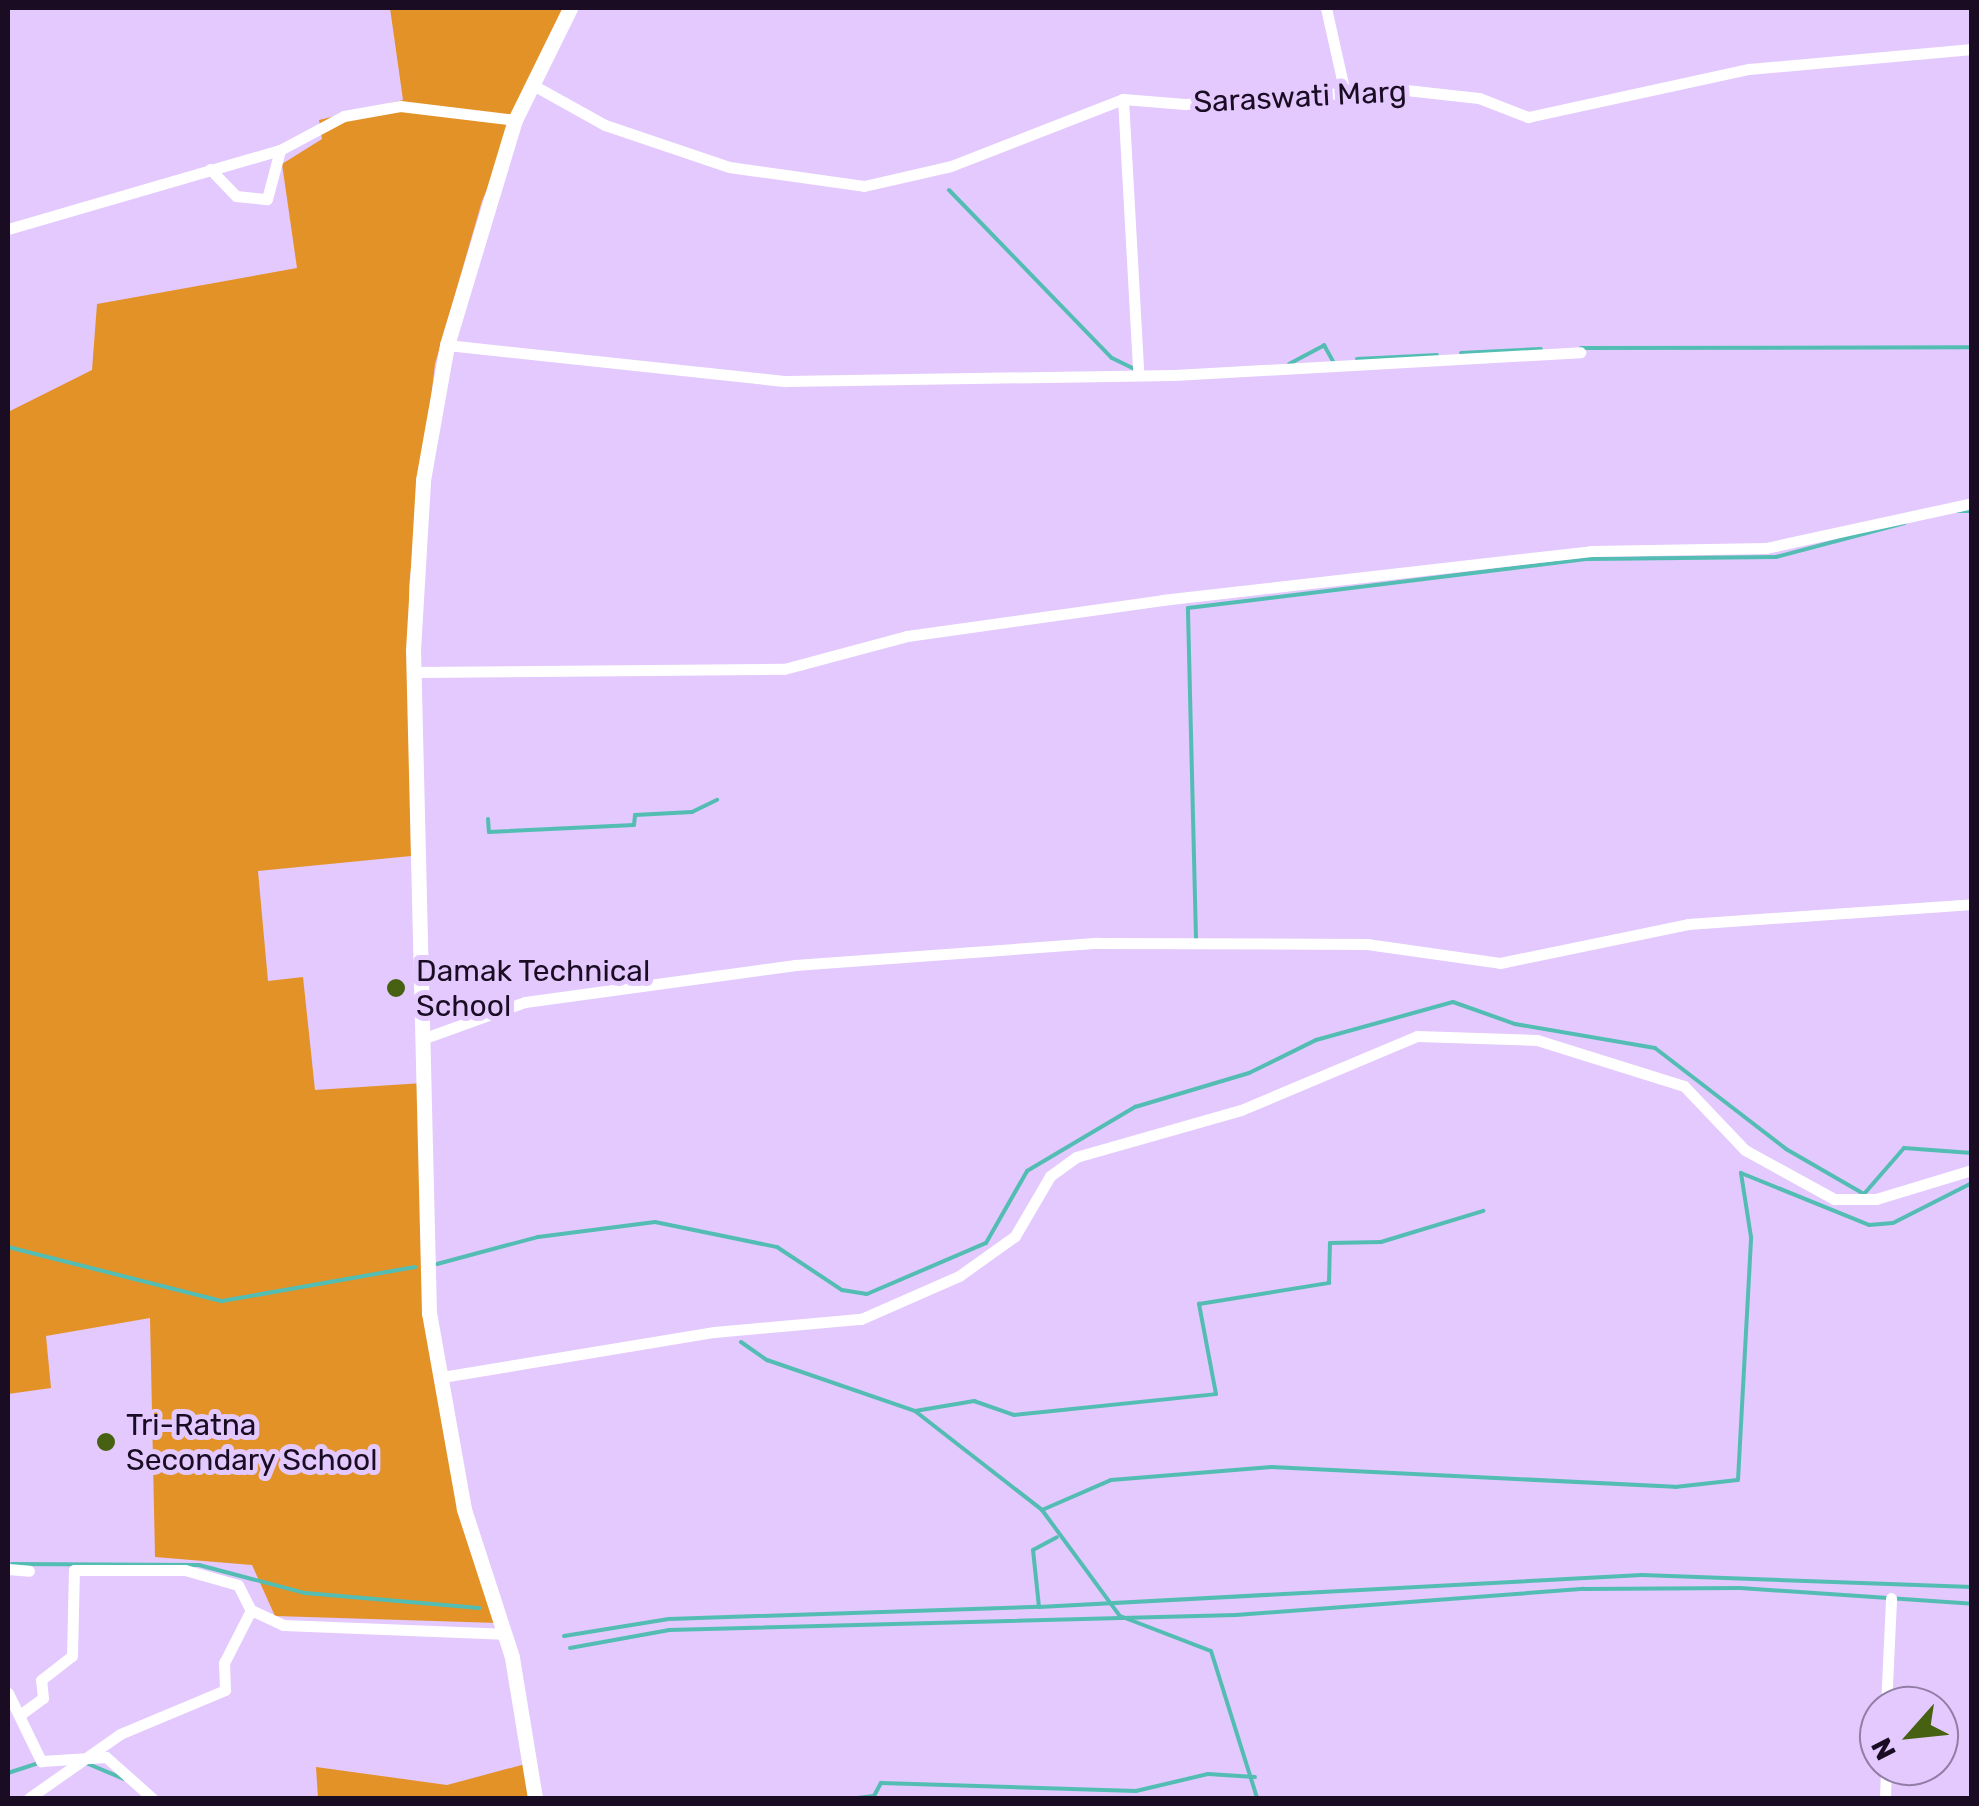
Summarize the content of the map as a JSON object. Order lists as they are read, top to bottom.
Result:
{
  "streets": {
    "street": ["Saraswati Marg"]
  },
  "places": ["Damak Technical School", "Tri-Ratna Secondary School"],
  "north": "bottom left"
}
